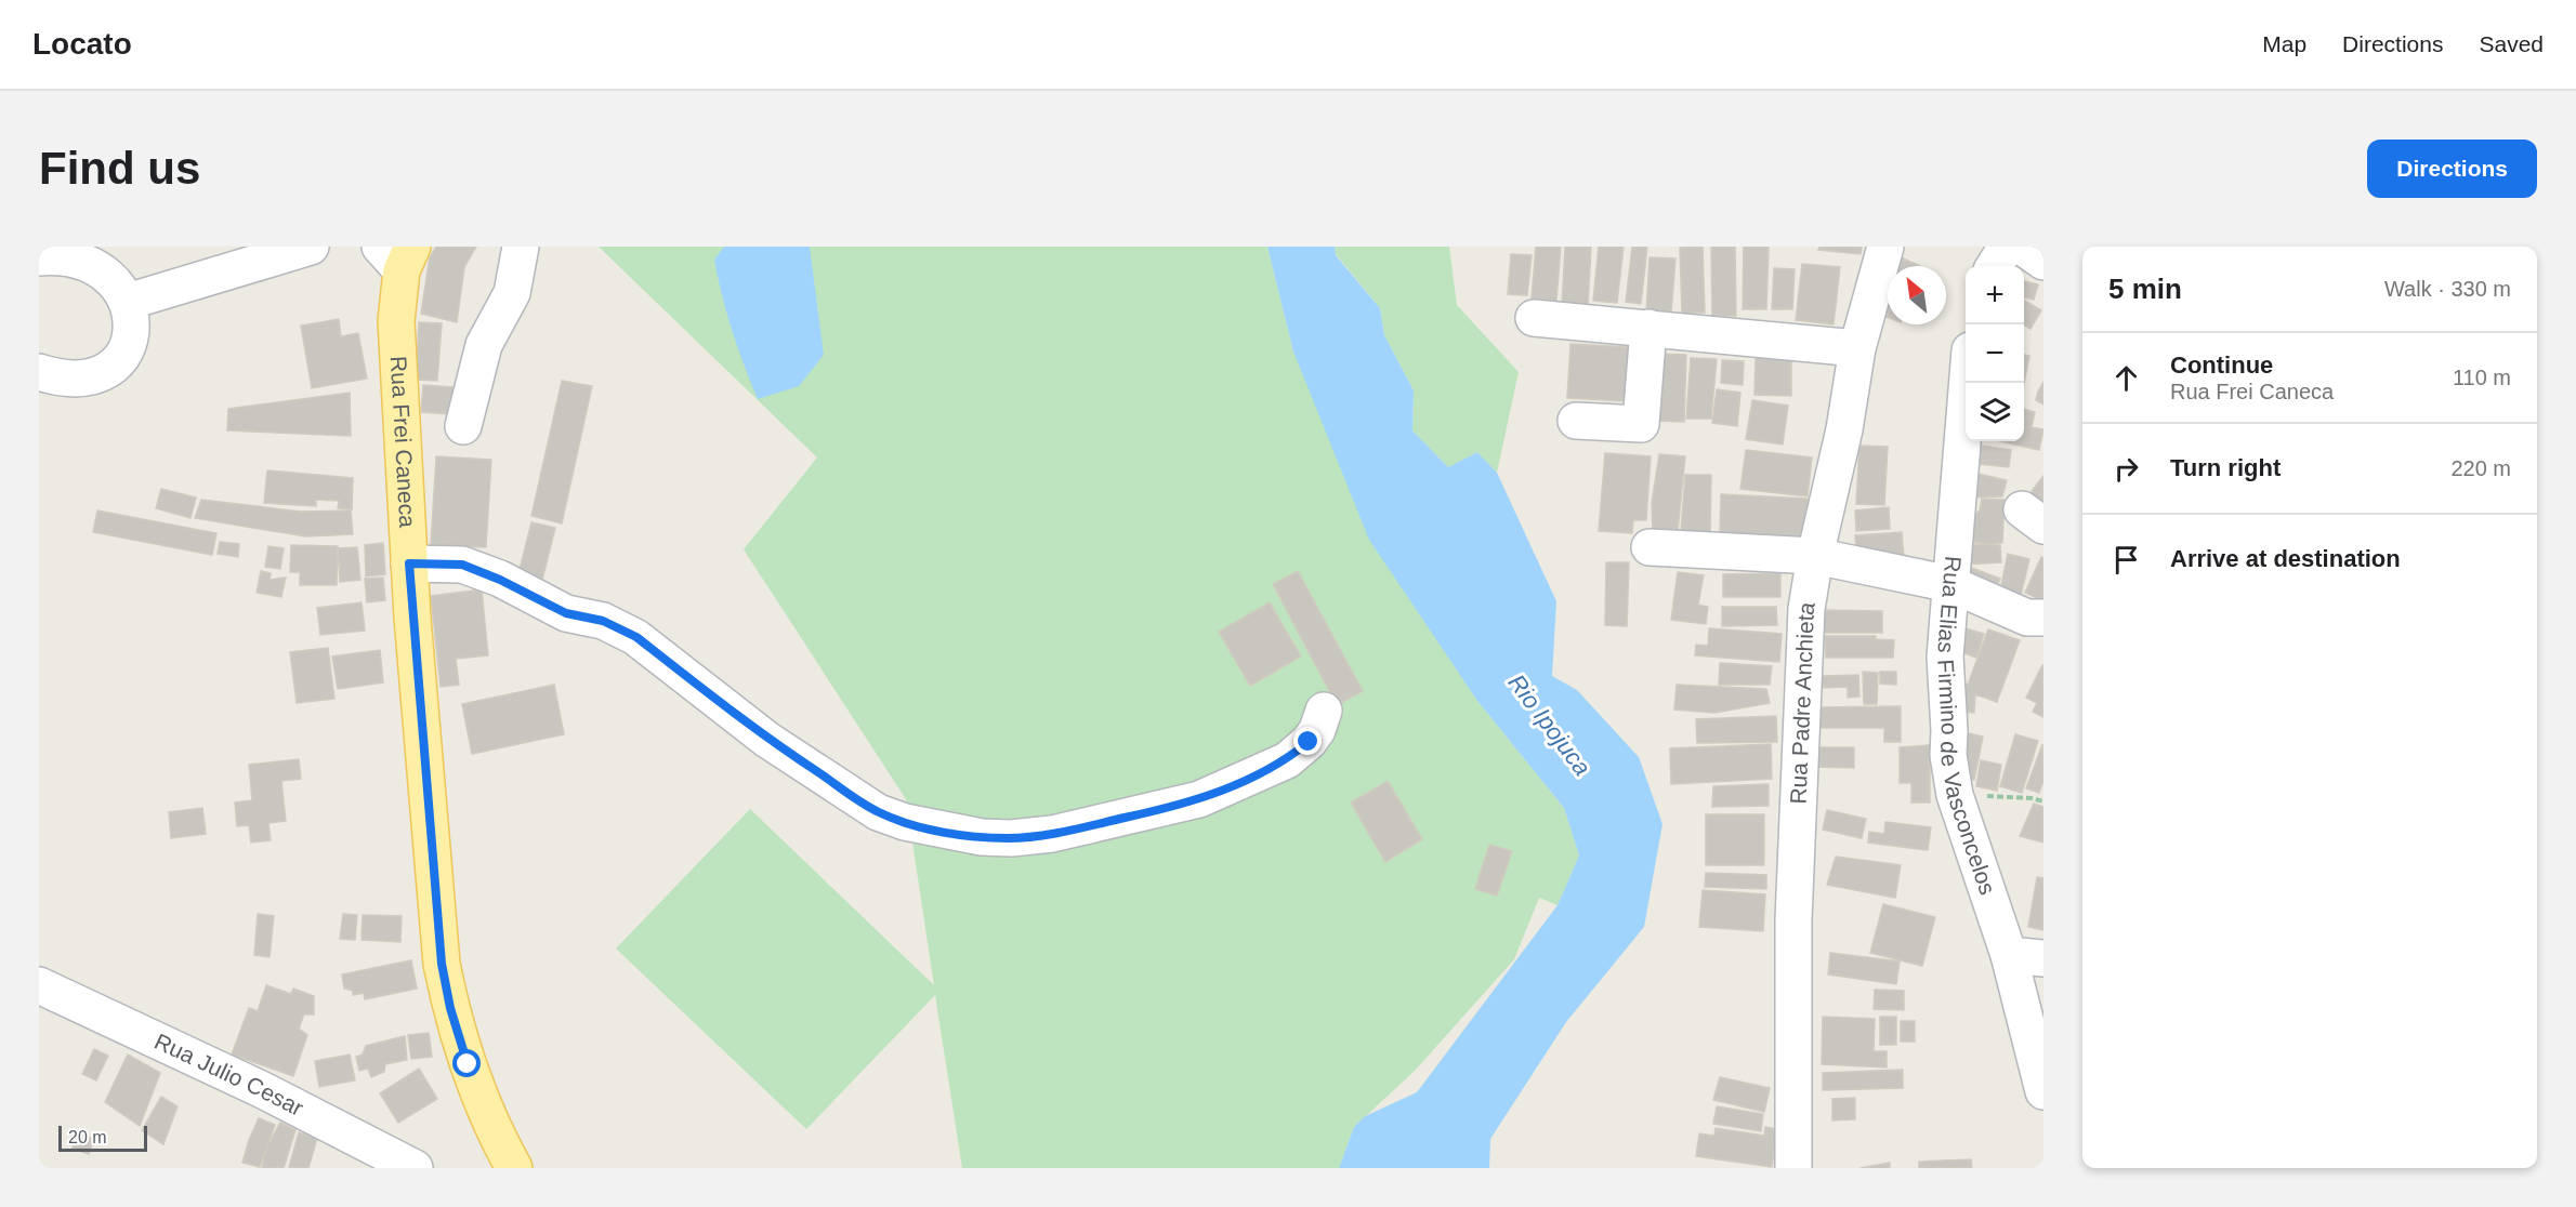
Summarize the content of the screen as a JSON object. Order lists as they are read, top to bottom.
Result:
{
  "streets": {
    "main road": ["Rua Frei Caneca"],
    "street": ["Rua Padre Anchieta", "Rua Elias Firmino de Vasconcelos", "Rua Julio Cesar"]
  },
  "water": ["Rio Ipojuca"],
  "scale_bar": "20 m",
  "north": "top left",
  "page": {
    "header": "Locato",
    "nav": ["Map", "Directions", "Saved"],
    "buttons": "Directions",
    "title": "Find us",
    "heading": ["5 min", "Walk · 330 m"],
    "map_buttons": ["+", "−"],
    "list": [
      ["Continue", "Rua Frei Caneca", "110 m"],
      ["Turn right", "220 m"],
      "Arrive at destination"
    ],
    "scale": "20 m"
  }
}
